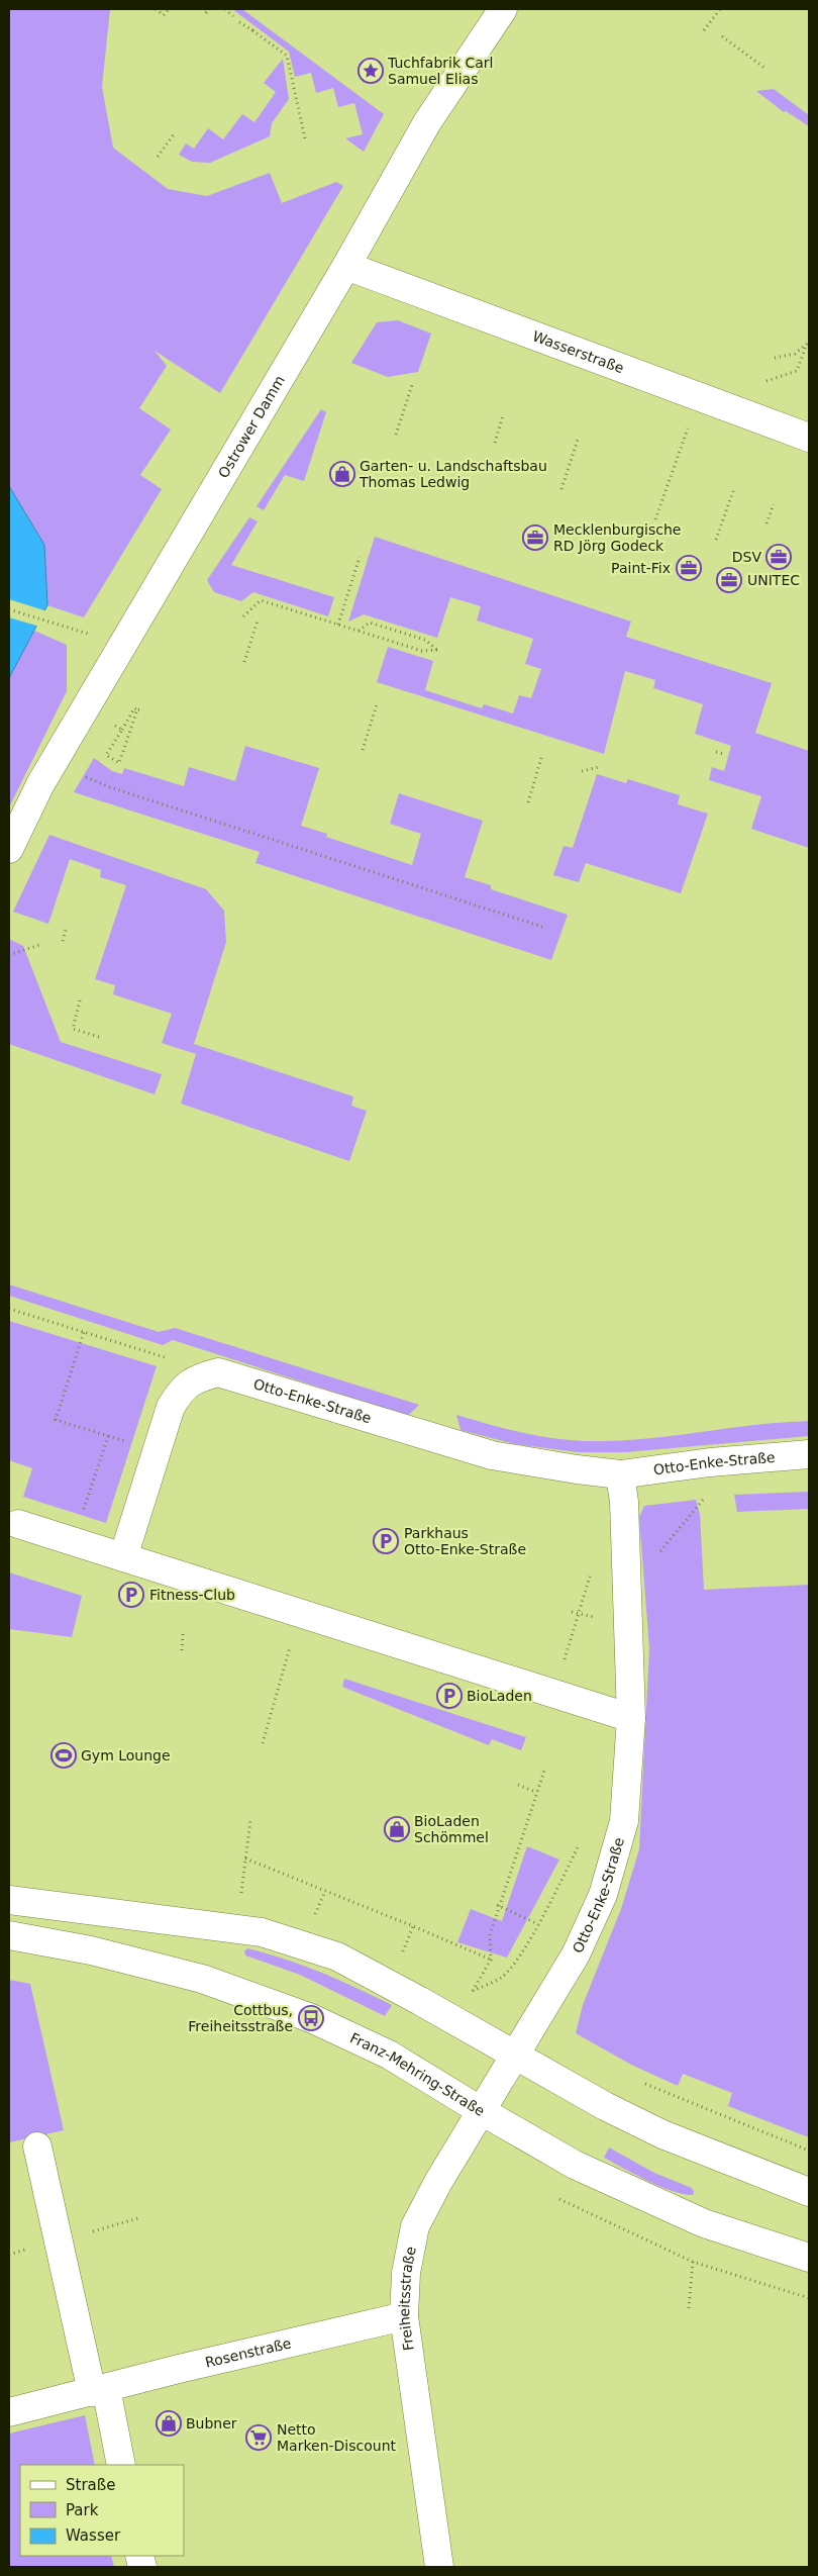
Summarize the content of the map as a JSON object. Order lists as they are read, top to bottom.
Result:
{
  "streets": {
    "street": [
      "Wasserstraße",
      "Ostrower Damm",
      "Otto-Enke-Straße",
      "Franz-Mehring-Straße",
      "Freiheitsstraße",
      "Rosenstraße"
    ]
  },
  "crossings": [
    ["Wasserstraße", "Ostrower Damm"],
    ["Otto-Enke-Straße", "Freiheitsstraße"],
    ["Franz-Mehring-Straße", "Freiheitsstraße"],
    ["Freiheitsstraße", "Rosenstraße"]
  ],
  "places": {
    "place": ["Tuchfabrik Carl Samuel Elias"],
    "shop": ["Garten- u. Landschaftsbau Thomas Ledwig", "BioLaden Schömmel", "Bubner"],
    "office": [
      "Mecklenburgische RD Jörg Godeck",
      "DSV",
      "Paint-Fix",
      "UNITEC"
    ],
    "parking": ["Parkhaus Otto-Enke-Straße", "Fitness-Club", "BioLaden"],
    "sports": ["Gym Lounge"],
    "bus stop": ["Cottbus, Freiheitsstraße"],
    "supermarket": ["Netto Marken-Discount"]
  },
  "legend": ["Straße", "Park", "Wasser"]
}
